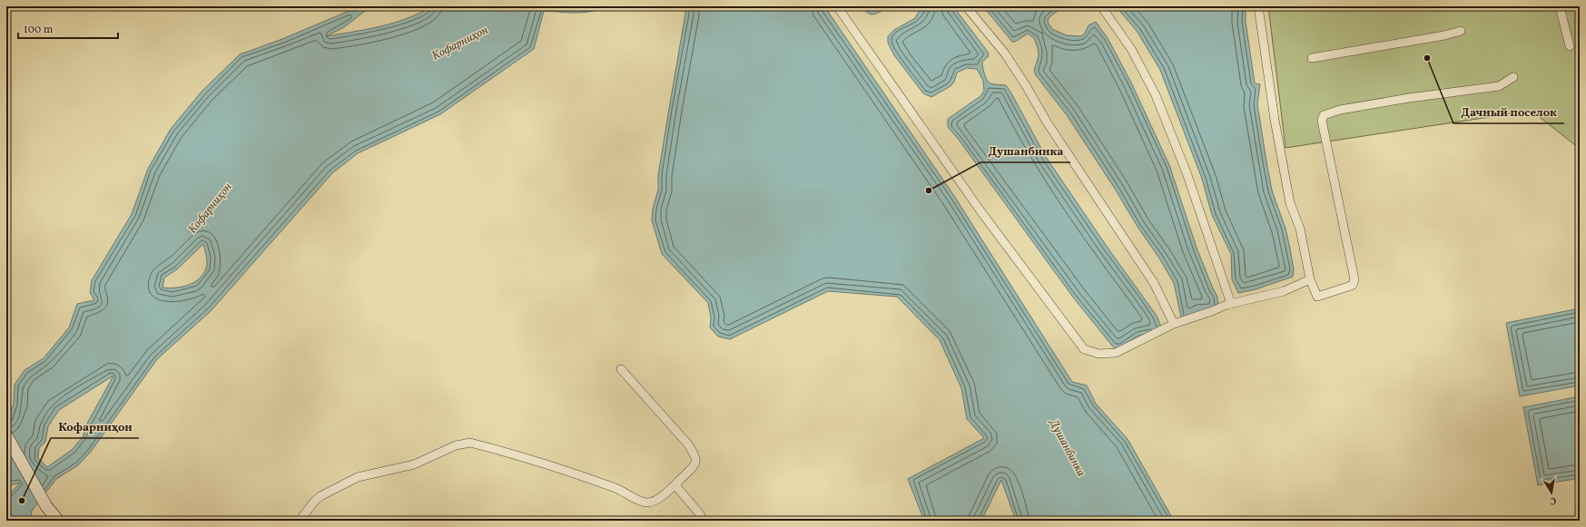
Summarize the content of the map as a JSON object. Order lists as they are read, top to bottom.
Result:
{
  "water": ["Кофарниҳон", "Душанбинка"],
  "places": ["Дачный поселок", "Душанбинка", "Кофарниҳон"],
  "scale_bar": "100 m",
  "north": "bottom"
}
